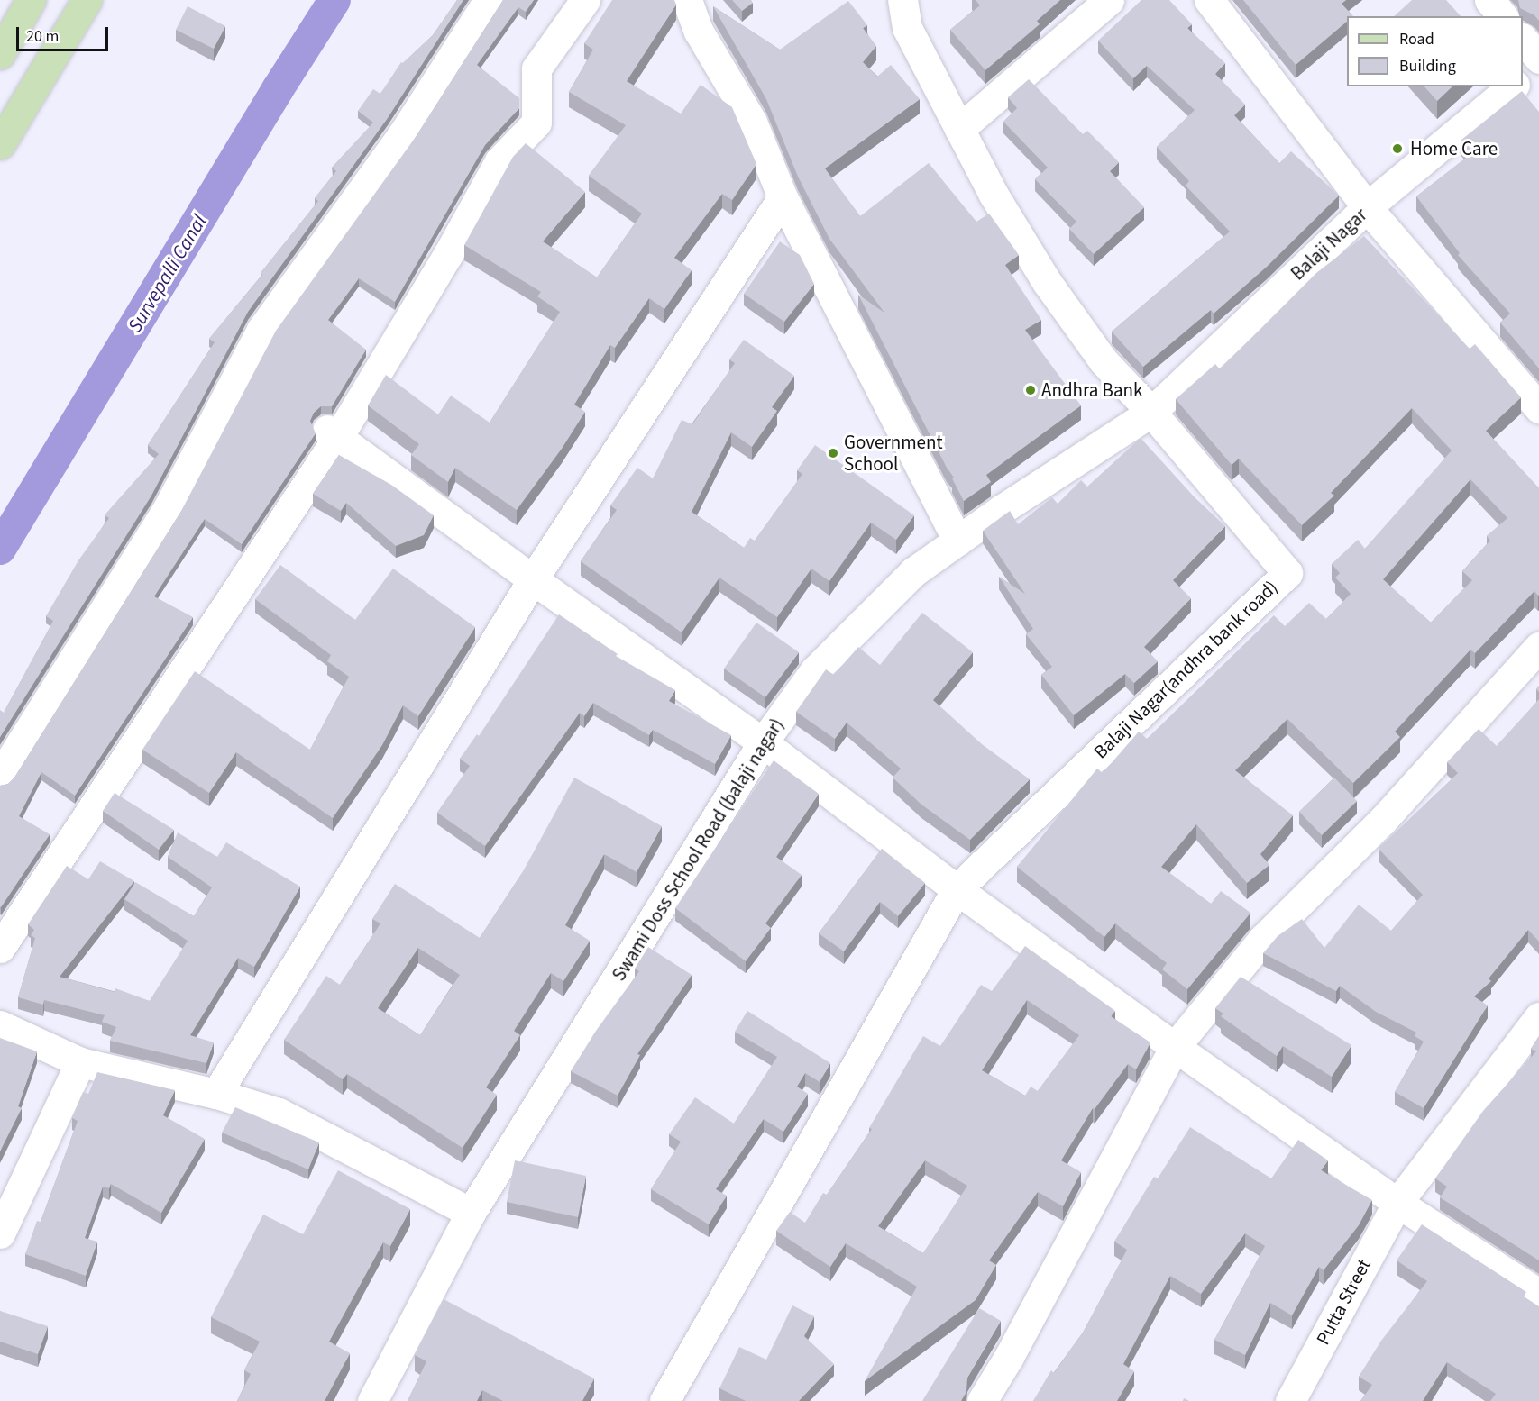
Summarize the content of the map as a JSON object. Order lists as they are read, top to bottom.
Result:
{
  "streets": {
    "street": [
      "Balaji Nagar",
      "Balaji Nagar(andhra bank road)",
      "Swami Doss School Road (balaji nagar)",
      "Putta Street"
    ]
  },
  "crossings": [
    ["Balaji Nagar", "Balaji Nagar(andhra bank road)"],
    ["Balaji Nagar", "Swami Doss School Road (balaji nagar)"],
    ["Balaji Nagar(andhra bank road)", "Swami Doss School Road (balaji nagar)"]
  ],
  "water": ["Survepalli Canal"],
  "places": ["Home Care", "Andhra Bank", "Government School"],
  "legend": ["Road", "Building"],
  "scale_bar": "20 m"
}
